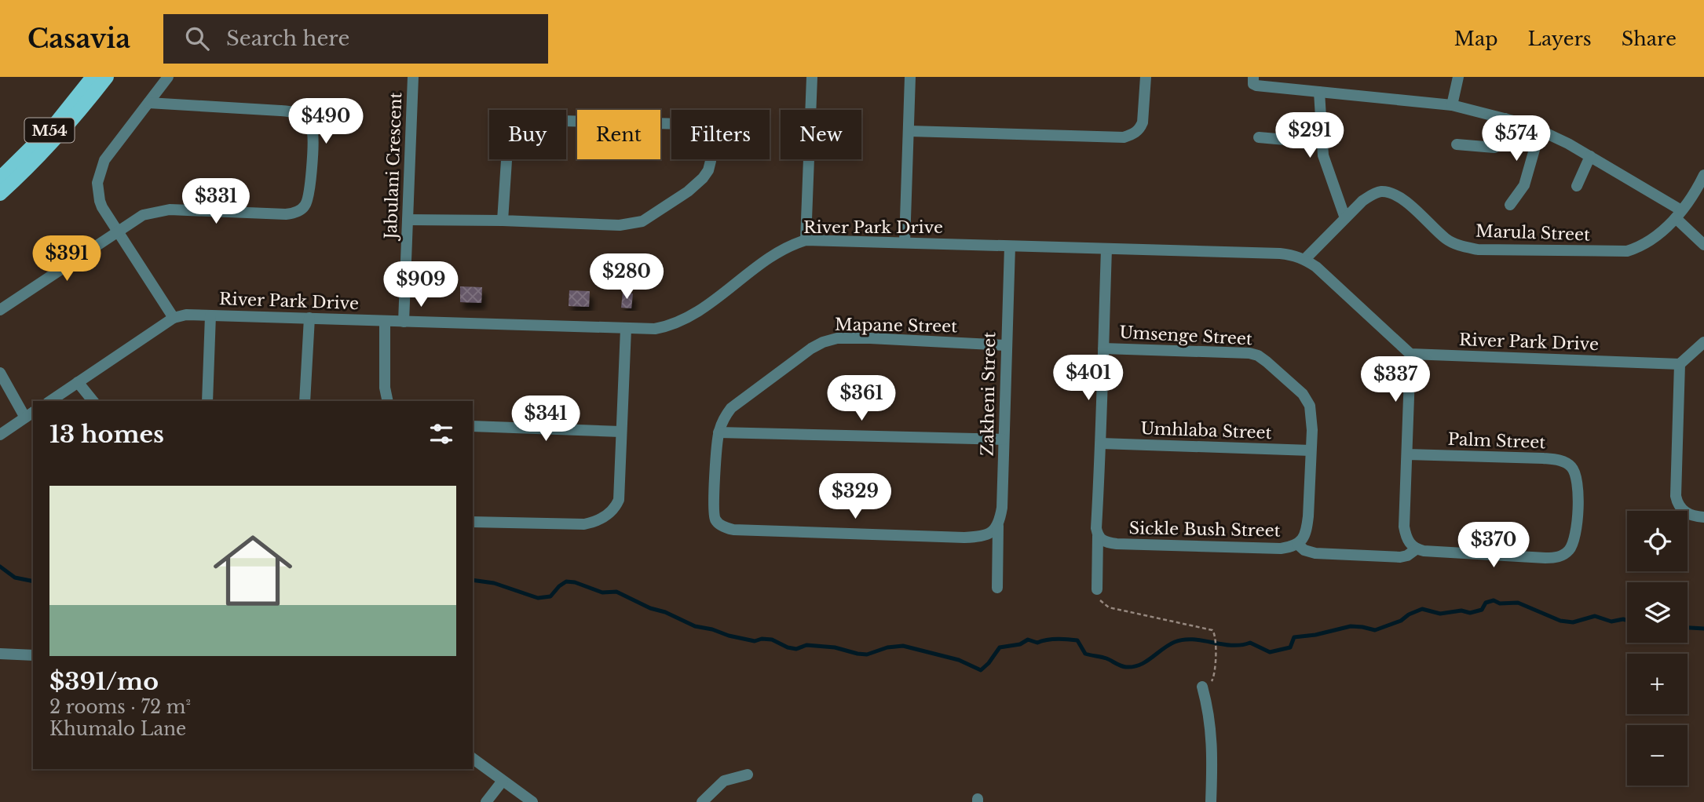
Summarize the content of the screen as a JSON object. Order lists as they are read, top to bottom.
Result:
{
  "streets": {
    "main road": ["M54"],
    "street": [
      "Jabulani Crescent",
      "River Park Drive",
      "Marula Street",
      "Mapane Street",
      "Umsenge Street",
      "Zakheni Street",
      "Umhlaba Street",
      "Palm Street",
      "Sickle Bush Street"
    ]
  },
  "crossings": [
    ["Jabulani Crescent", "River Park Drive"],
    ["River Park Drive", "Marula Street"],
    ["River Park Drive", "Zakheni Street"],
    ["Mapane Street", "Zakheni Street"],
    ["Umsenge Street", "Umhlaba Street"],
    ["Umsenge Street", "Sickle Bush Street"]
  ],
  "page": {
    "header": "Casavia",
    "search": "Search here",
    "nav": ["Map", "Layers", "Share"],
    "price": [
      "$490",
      "$291",
      "$574",
      "$331",
      "$391",
      "$280",
      "$909",
      "$401",
      "$337",
      "$361",
      "$341",
      "$329",
      "$370"
    ],
    "chip": [
      "Buy",
      "Rent",
      "Filters",
      "New"
    ],
    "heading": "13 homes",
    "list": [
      {
        "name": "$391/mo",
        "note": "2 rooms · 72 m² · Khumalo Lane"
      }
    ],
    "map_buttons": ["+", "−"]
  }
}
